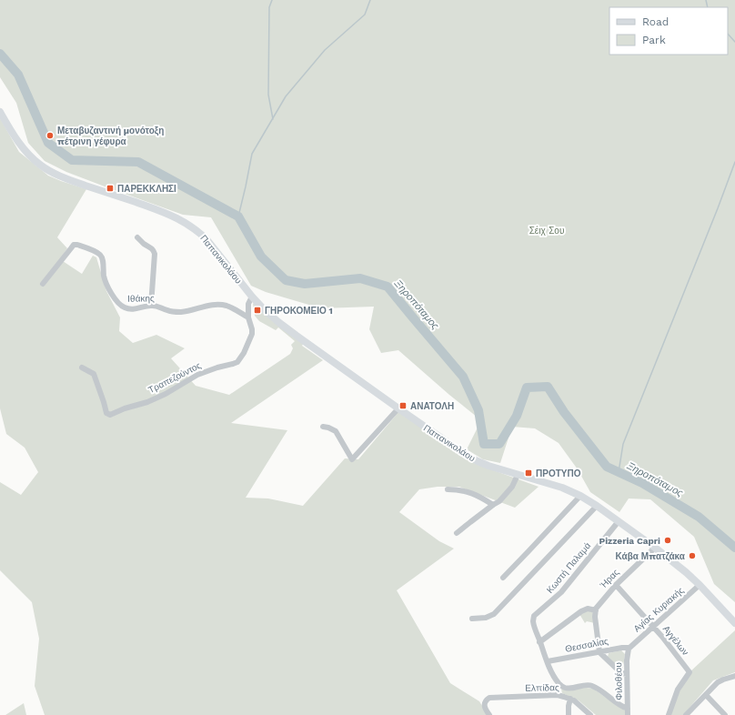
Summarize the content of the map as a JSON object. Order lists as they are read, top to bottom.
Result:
{
  "streets": {
    "main road": ["Παπανικολάου"],
    "street": [
      "Ιθάκης",
      "Τραπεζούντος",
      "Κωστή Παλαμά",
      "Ήρας",
      "Αγίας Κυριακής",
      "Αγγέλων",
      "Θεσσαλίας",
      "Φιλοθέου",
      "Ελπίδας"
    ]
  },
  "crossings": [
    ["Παπανικολάου", "Κωστή Παλαμά"],
    ["Παπανικολάου", "Ήρας"],
    ["Παπανικολάου", "Αγίας Κυριακής"],
    ["Ιθάκης", "Τραπεζούντος"],
    ["Κωστή Παλαμά", "Θεσσαλίας"],
    ["Κωστή Παλαμά", "Φιλοθέου"],
    ["Ήρας", "Αγγέλων"],
    ["Αγίας Κυριακής", "Αγγέλων"],
    ["Αγίας Κυριακής", "Θεσσαλίας"],
    ["Αγίας Κυριακής", "Φιλοθέου"],
    ["Θεσσαλίας", "Φιλοθέου"]
  ],
  "water": ["Ξηροπόταμος"],
  "parks": ["Σέιχ Σου"],
  "places": {
    "other": ["Μεταβυζαντινή μονότοξη πέτρινη γέφυρα", "Pizzeria Capri", "Κάβα Μπατζάκα"],
    "transit": [
      "ΠΑΡΕΚΚΛΗΣΙ",
      "ΓΗΡΟΚΟΜΕΙΟ 1",
      "ΑΝΑΤΟΛΗ",
      "ΠΡΟΤΥΠΟ"
    ]
  },
  "legend": ["Road", "Park"]
}
